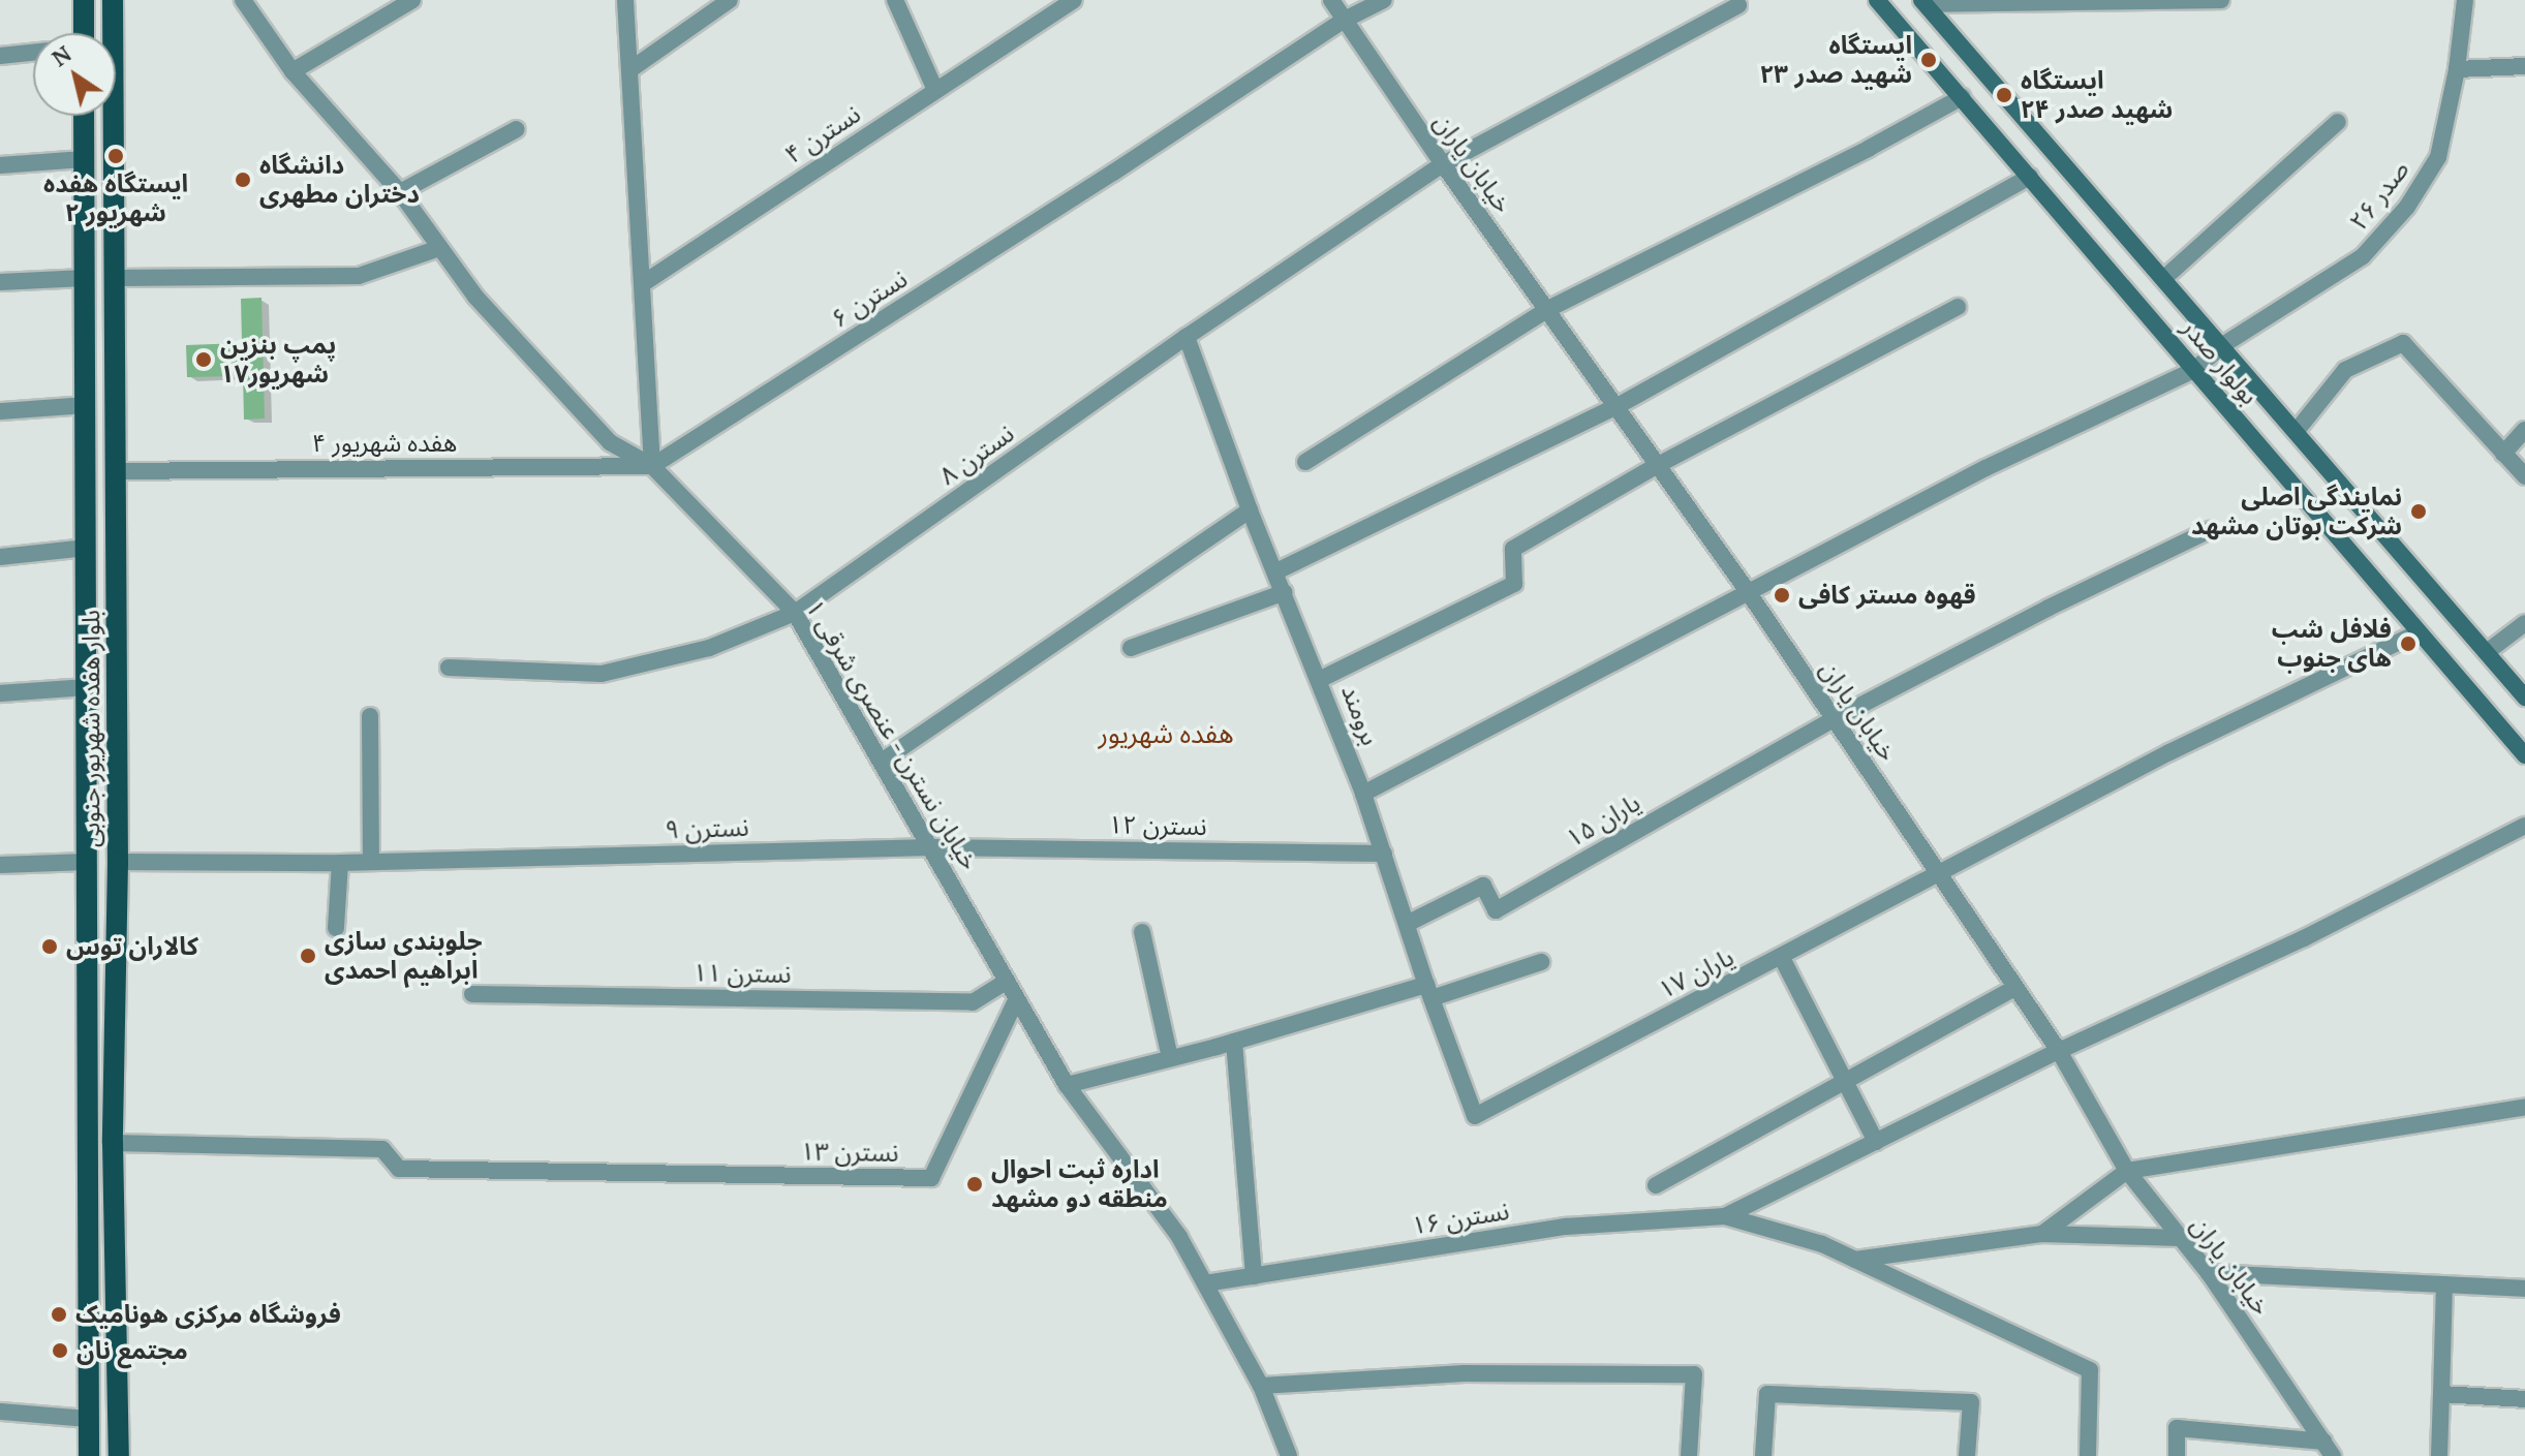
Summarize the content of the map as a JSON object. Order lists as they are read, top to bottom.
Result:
{
  "streets": {
    "main road": ["بولوار صدر", "بلوار هفده شهریور جنوبی"],
    "street": [
      "نسترن ۴",
      "خیابان یاران",
      "صدر ۲۶",
      "نسترن ۶",
      "هفده شهریور ۴",
      "نسترن ۸",
      "برومند",
      "خیابان نسترن - عنصری شرقی ۱",
      "یاران ۱۵",
      "نسترن ۱۲",
      "نسترن ۹",
      "نسترن ۱۱",
      "یاران ۱۷",
      "نسترن ۱۳",
      "نسترن ۱۶"
    ]
  },
  "crossings": [
    ["خیابان یاران", "صدر ۲۶"],
    ["خیابان یاران", "نسترن ۶"],
    ["خیابان یاران", "نسترن ۸"],
    ["خیابان یاران", "یاران ۱۵"],
    ["خیابان یاران", "یاران ۱۷"],
    ["صدر ۲۶", "بولوار صدر"],
    ["صدر ۲۶", "برومند"],
    ["نسترن ۶", "هفده شهریور ۴"],
    ["نسترن ۶", "خیابان نسترن - عنصری شرقی ۱"],
    ["بولوار صدر", "یاران ۱۷"],
    ["هفده شهریور ۴", "بلوار هفده شهریور جنوبی"],
    ["هفده شهریور ۴", "خیابان نسترن - عنصری شرقی ۱"],
    ["نسترن ۸", "برومند"],
    ["نسترن ۸", "خیابان نسترن - عنصری شرقی ۱"],
    ["برومند", "یاران ۱۵"],
    ["برومند", "نسترن ۱۲"],
    ["برومند", "یاران ۱۷"],
    ["بلوار هفده شهریور جنوبی", "نسترن ۹"],
    ["بلوار هفده شهریور جنوبی", "نسترن ۱۳"],
    ["خیابان نسترن - عنصری شرقی ۱", "نسترن ۱۲"],
    ["خیابان نسترن - عنصری شرقی ۱", "نسترن ۹"],
    ["خیابان نسترن - عنصری شرقی ۱", "نسترن ۱۱"],
    ["خیابان نسترن - عنصری شرقی ۱", "نسترن ۱۳"],
    ["خیابان نسترن - عنصری شرقی ۱", "نسترن ۱۶"],
    ["نسترن ۱۲", "نسترن ۹"]
  ],
  "districts": ["هفده شهریور"],
  "places": [
    "ایستگاه شهید صدر ۲۳",
    "ایستگاه شهید صدر ۲۴",
    "ایستگاه هفده شهریور ۲",
    "دانشگاه دختران مطهری",
    "پمپ بنزین ۱۷شهریور",
    "نمایندگی اصلی شرکت بوتان مشهد",
    "قهوه مستر کافی",
    "فلافل شب های جنوب",
    "كالاران توس",
    "جلوبندی سازی ابراهیم احمدی",
    "اداره ثبت احوال منطقه دو مشهد",
    "فروشگاه مركزی هوناميک",
    "مجتمع نان"
  ],
  "north": "top left"
}
